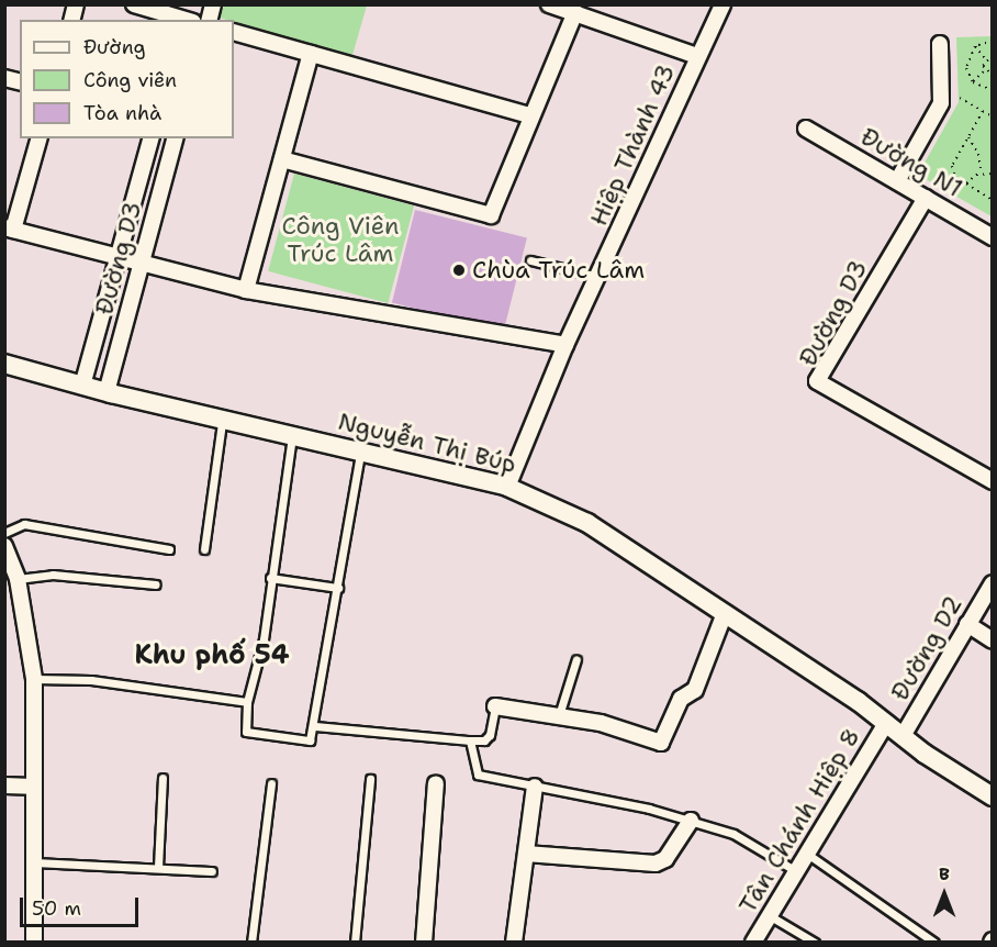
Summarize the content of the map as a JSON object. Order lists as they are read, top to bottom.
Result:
{
  "streets": {
    "street": [
      "Hiệp Thành 43",
      "Đường N1",
      "Đường D3",
      "Nguyễn Thị Búp",
      "Đường D2",
      "Tân Chánh Hiệp 8"
    ]
  },
  "crossings": [
    ["Hiệp Thành 43", "Nguyễn Thị Búp"],
    ["Đường N1", "Đường D3"],
    ["Đường D3", "Nguyễn Thị Búp"],
    ["Nguyễn Thị Búp", "Đường D2"],
    ["Nguyễn Thị Búp", "Tân Chánh Hiệp 8"]
  ],
  "districts": ["Khu phố 54"],
  "parks": ["Công Viên Trúc Lâm"],
  "places": ["Chùa Trúc Lâm"],
  "legend": ["Đường", "Công viên", "Tòa nhà"],
  "scale_bar": "50 m",
  "north": "top"
}
